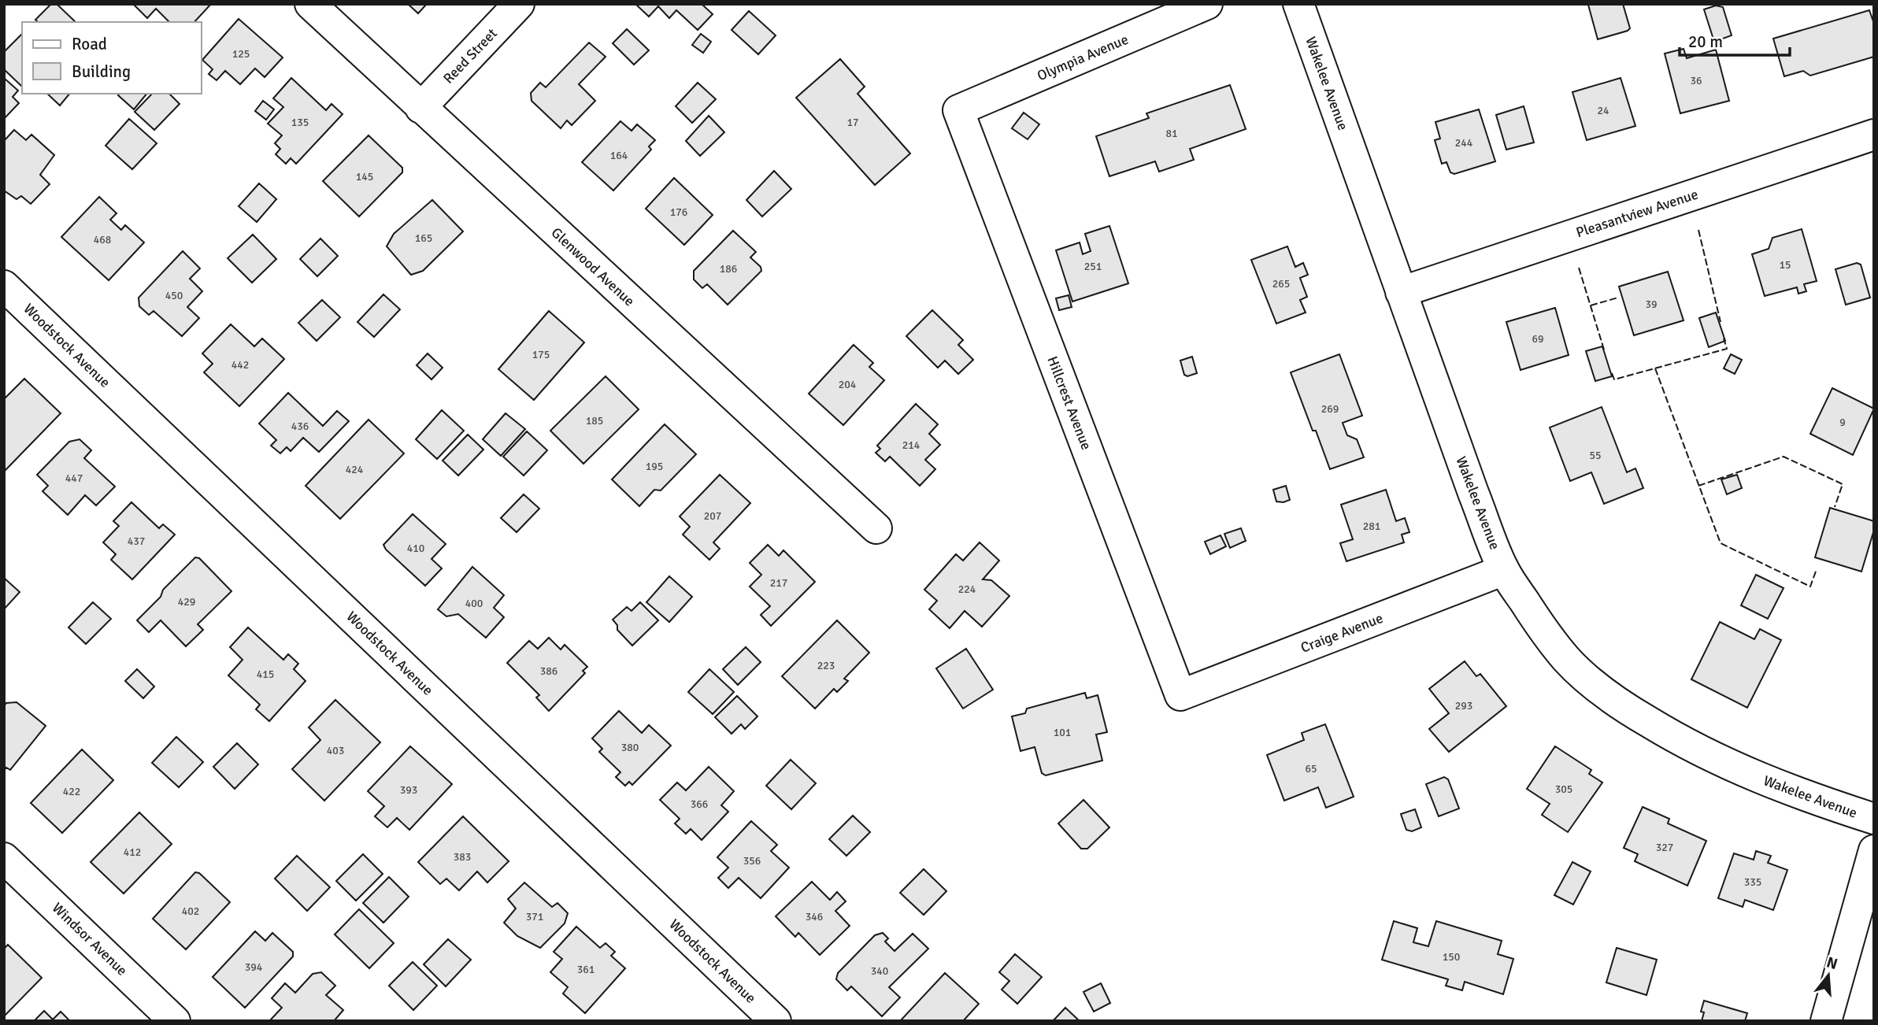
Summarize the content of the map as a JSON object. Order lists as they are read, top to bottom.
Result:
{
  "streets": {
    "street": [
      "Reed Street",
      "Olympia Avenue",
      "Wakelee Avenue",
      "Pleasantview Avenue",
      "Glenwood Avenue",
      "Woodstock Avenue",
      "Hillcrest Avenue",
      "Craige Avenue",
      "Windsor Avenue"
    ]
  },
  "crossings": [
    ["Reed Street", "Glenwood Avenue"],
    ["Olympia Avenue", "Hillcrest Avenue"],
    ["Wakelee Avenue", "Pleasantview Avenue"],
    ["Wakelee Avenue", "Craige Avenue"],
    ["Hillcrest Avenue", "Craige Avenue"]
  ],
  "house_numbers": [
    "125",
    "36",
    "24",
    "135",
    "17",
    "81",
    "244",
    "164",
    "145",
    "176",
    "165",
    "468",
    "15",
    "251",
    "186",
    "265",
    "450",
    "39",
    "69",
    "175",
    "442",
    "204",
    "269",
    "185",
    "9",
    "436",
    "214",
    "55",
    "195",
    "424",
    "447",
    "207",
    "281",
    "437",
    "410",
    "217",
    "224",
    "429",
    "400",
    "223",
    "386",
    "415",
    "293",
    "101",
    "380",
    "403",
    "65",
    "305",
    "393",
    "422",
    "366",
    "327",
    "412",
    "383",
    "356",
    "335",
    "402",
    "371",
    "346",
    "150",
    "394",
    "361",
    "340"
  ],
  "legend": ["Road", "Building"],
  "scale_bar": "20 m",
  "north": "top"
}
